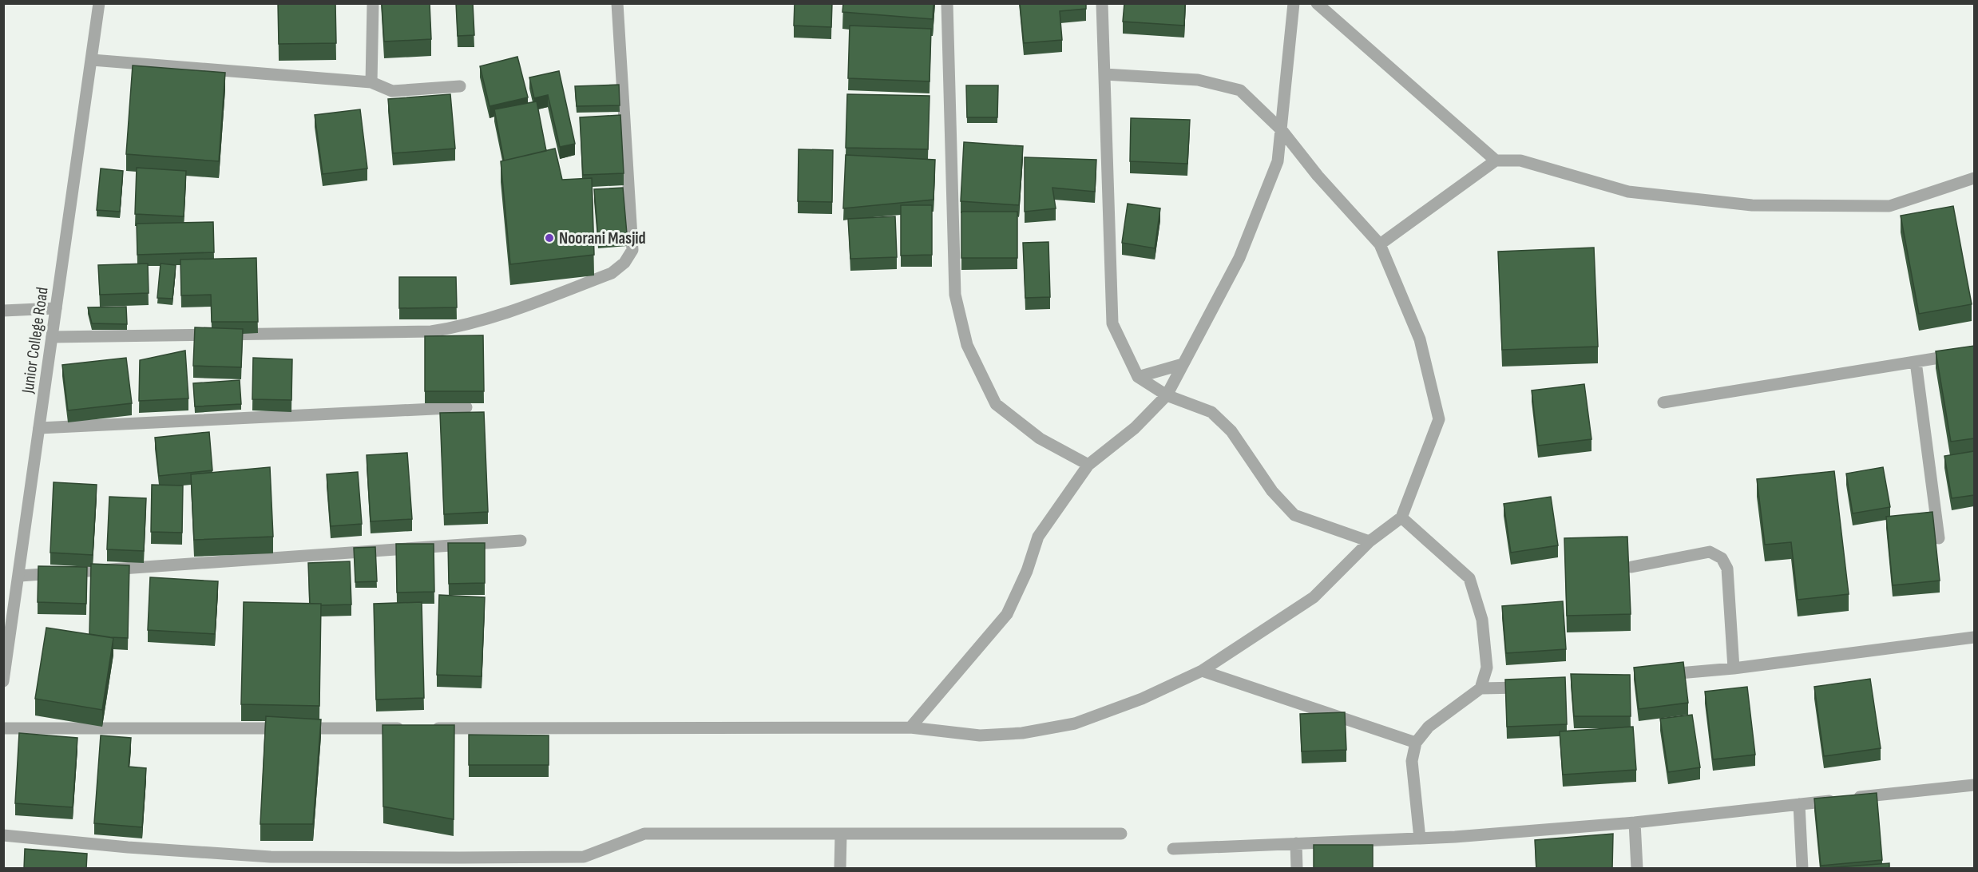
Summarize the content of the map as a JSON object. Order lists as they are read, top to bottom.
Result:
{
  "streets": {
    "street": ["Junior College Road"]
  },
  "places": ["Noorani Masjid"]
}
